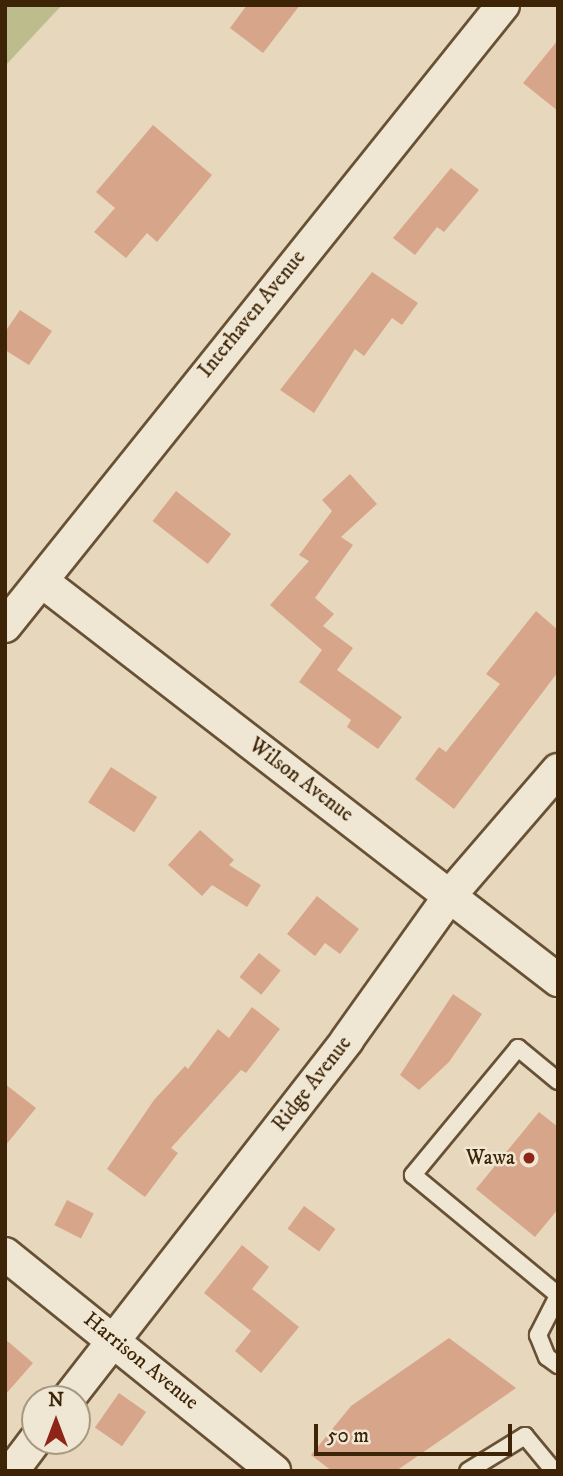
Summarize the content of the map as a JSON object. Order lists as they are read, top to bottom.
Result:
{
  "streets": {
    "street": [
      "Interhaven Avenue",
      "Wilson Avenue",
      "Ridge Avenue",
      "Harrison Avenue"
    ]
  },
  "crossings": [
    ["Interhaven Avenue", "Wilson Avenue"],
    ["Wilson Avenue", "Ridge Avenue"],
    ["Ridge Avenue", "Harrison Avenue"]
  ],
  "places": ["Wawa"],
  "scale_bar": "50 m",
  "north": "top"
}
